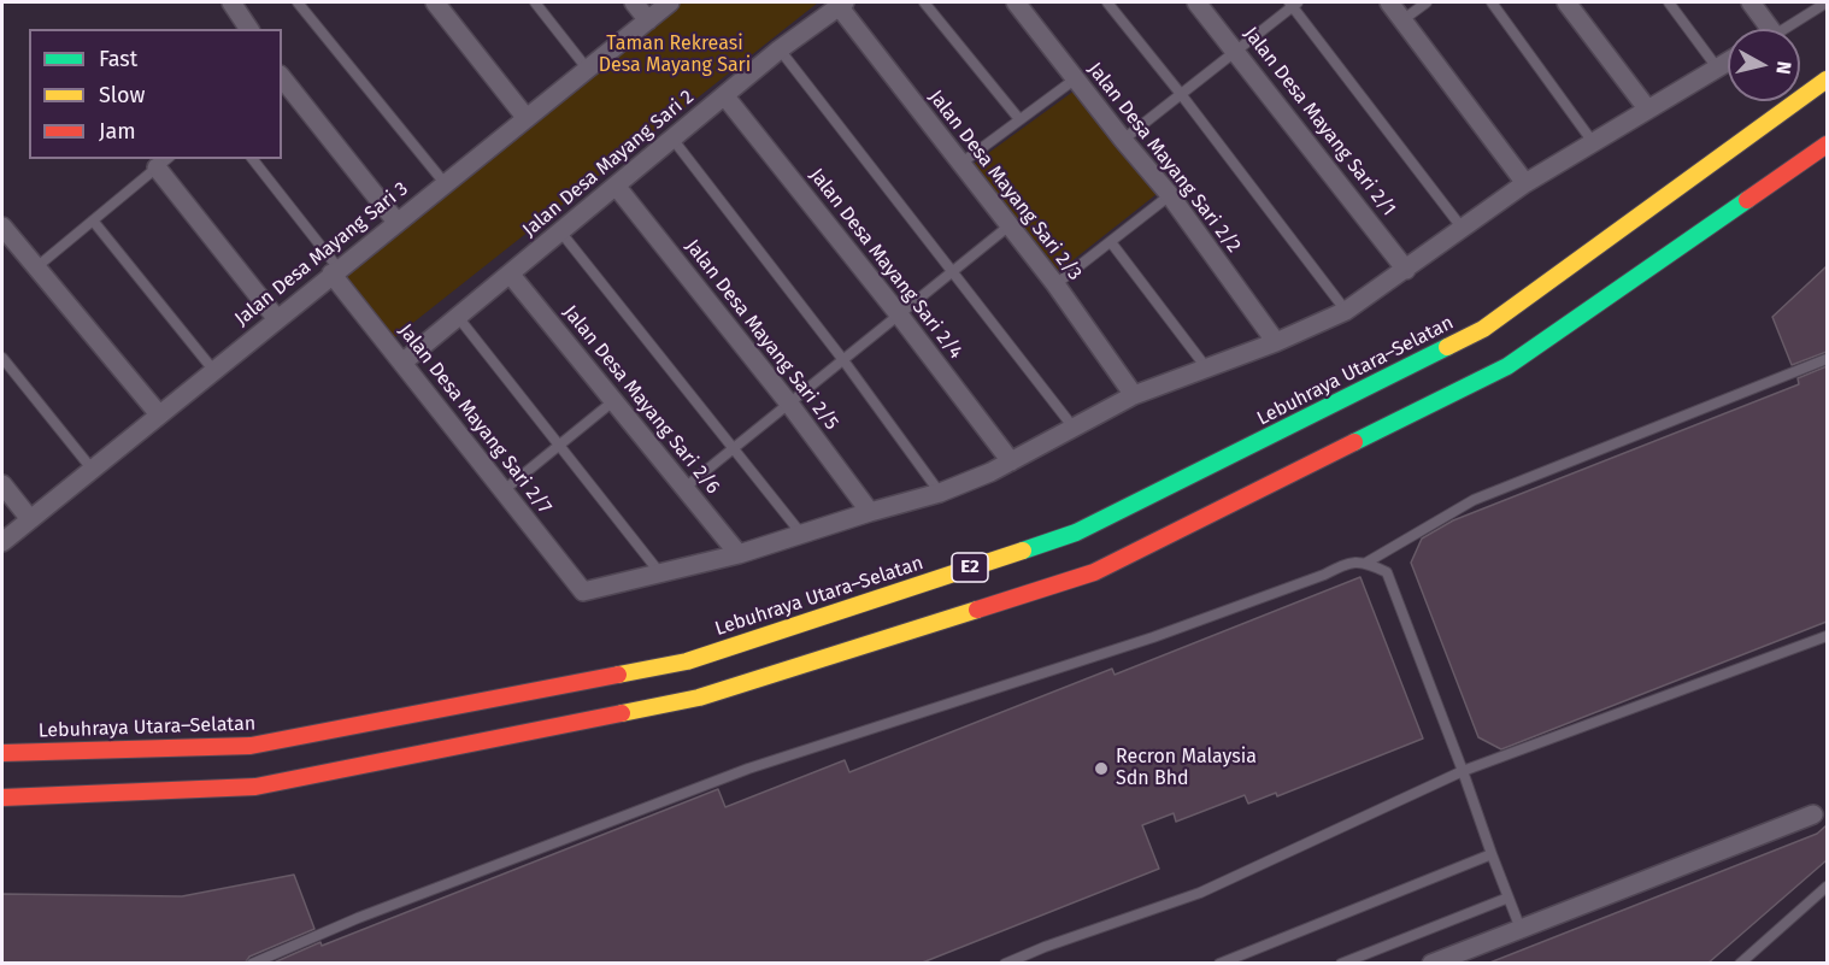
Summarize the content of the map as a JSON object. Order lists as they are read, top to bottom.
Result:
{
  "streets": {
    "highway": ["Lebuhraya Utara–Selatan", "E2"],
    "street": [
      "Jalan Desa Mayang Sari 2/1",
      "Jalan Desa Mayang Sari 2/2",
      "Jalan Desa Mayang Sari 2",
      "Jalan Desa Mayang Sari 2/3",
      "Jalan Desa Mayang Sari 3",
      "Jalan Desa Mayang Sari 2/4",
      "Jalan Desa Mayang Sari 2/5",
      "Jalan Desa Mayang Sari 2/6",
      "Jalan Desa Mayang Sari 2/7"
    ]
  },
  "crossings": [
    ["Jalan Desa Mayang Sari 2", "Jalan Desa Mayang Sari 2/3"],
    ["Jalan Desa Mayang Sari 2", "Jalan Desa Mayang Sari 2/4"],
    ["Jalan Desa Mayang Sari 2", "Jalan Desa Mayang Sari 2/5"],
    ["Jalan Desa Mayang Sari 2", "Jalan Desa Mayang Sari 2/6"],
    ["Jalan Desa Mayang Sari 2", "Jalan Desa Mayang Sari 2/7"],
    ["Jalan Desa Mayang Sari 3", "Jalan Desa Mayang Sari 2/7"]
  ],
  "parks": ["Taman Rekreasi Desa Mayang Sari"],
  "places": ["Recron Malaysia Sdn Bhd"],
  "legend": ["Fast", "Slow", "Jam"],
  "north": "right"
}
